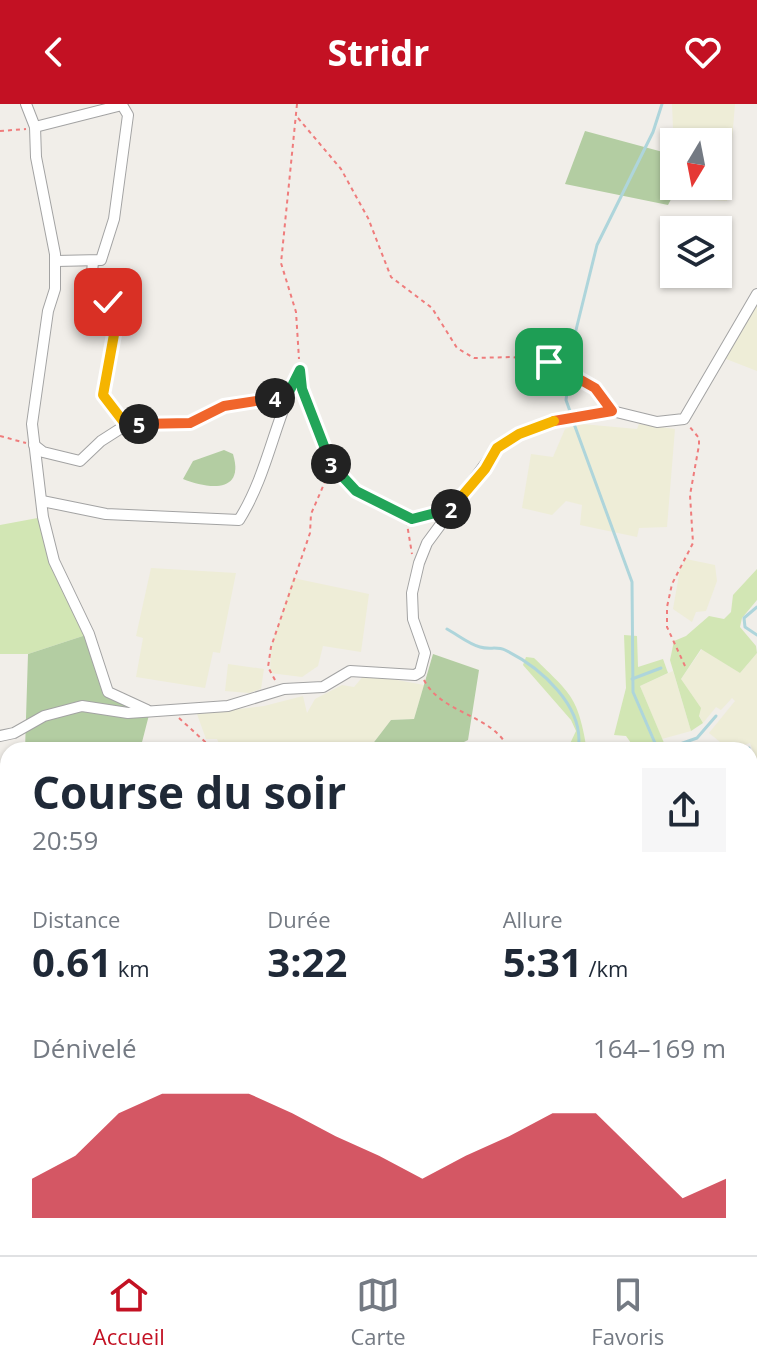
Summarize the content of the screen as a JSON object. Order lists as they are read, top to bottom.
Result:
{
  "north": "bottom",
  "page": {
    "header": "Stridr",
    "pins": [
      "4",
      "5",
      "3",
      "2"
    ],
    "heading": ["Course du soir", "20:59"],
    "stats": [
      ["Distance", "0.61 km"],
      ["Durée", "3:22"],
      ["Allure", "5:31 /km"]
    ],
    "chart": ["Dénivelé", "164–169 m"],
    "tabs": ["Accueil", "Carte", "Favoris"]
  }
}
